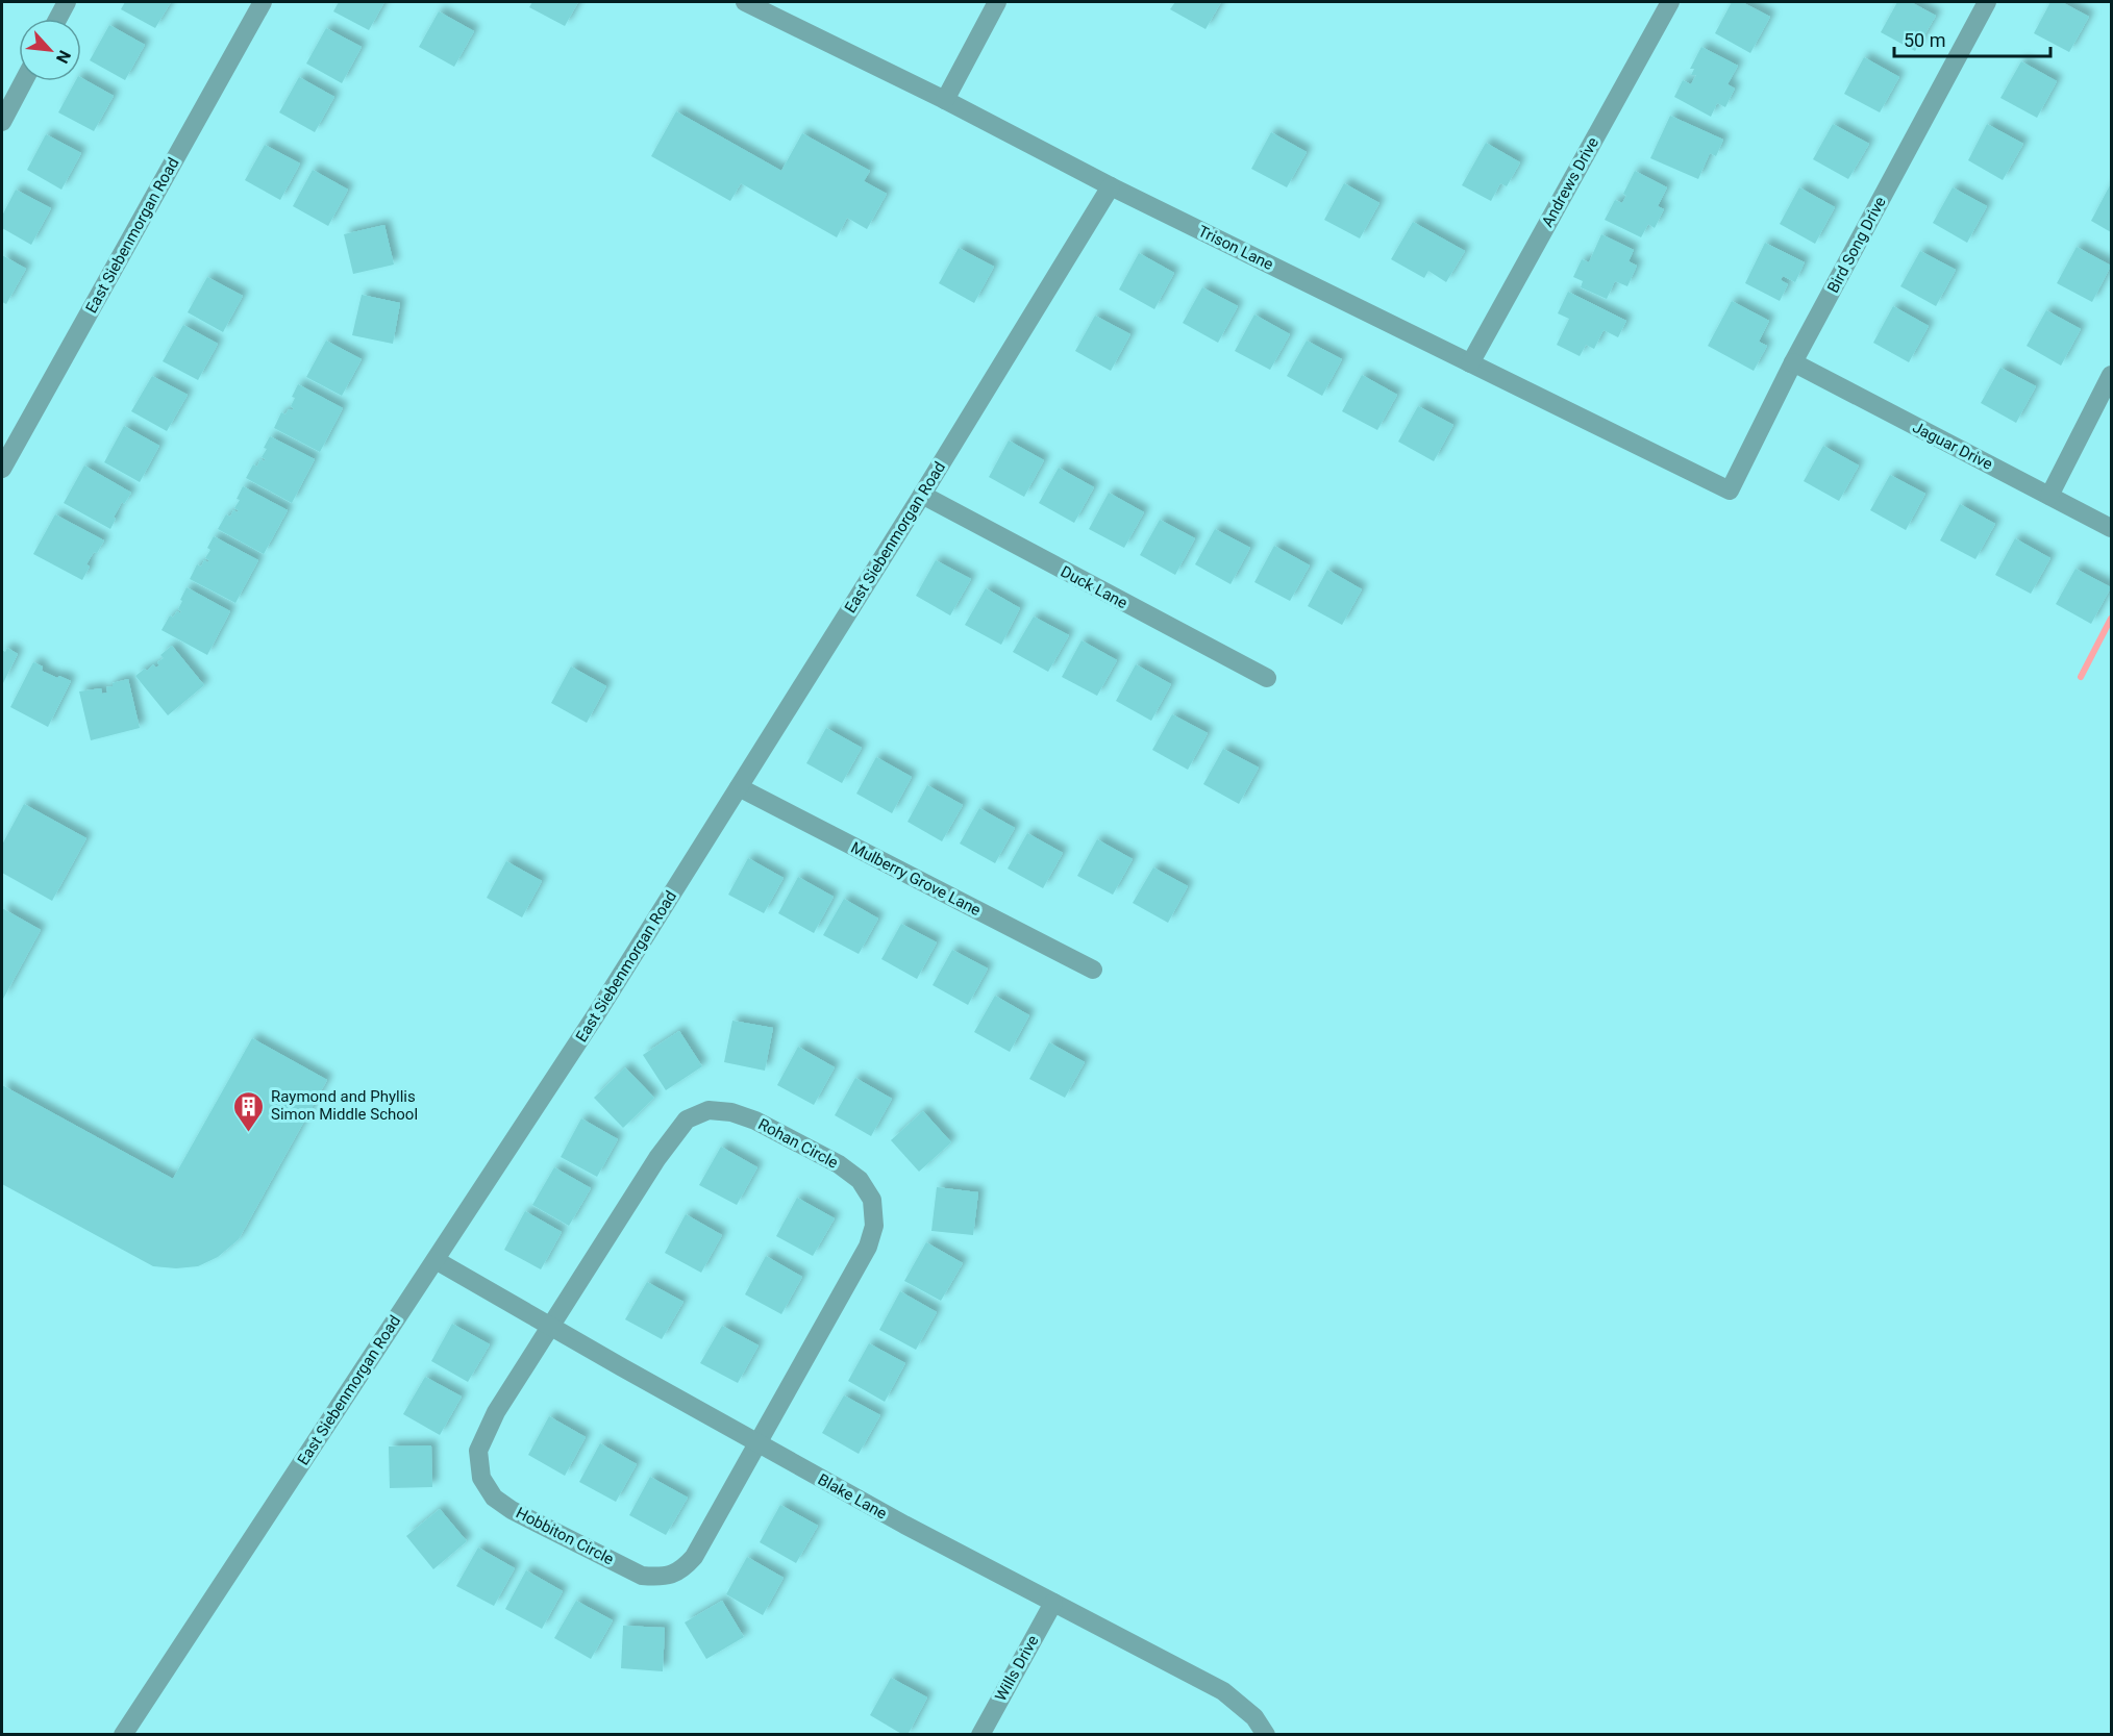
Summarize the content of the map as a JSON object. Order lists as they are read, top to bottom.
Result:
{
  "streets": {
    "street": [
      "Andrews Drive",
      "East Siebenmorgan Road",
      "Bird Song Drive",
      "Trison Lane",
      "Jaguar Drive",
      "Duck Lane",
      "Mulberry Grove Lane",
      "Rohan Circle",
      "Blake Lane",
      "Hobbiton Circle",
      "Wills Drive"
    ]
  },
  "crossings": [
    ["Andrews Drive", "Trison Lane"],
    ["East Siebenmorgan Road", "Trison Lane"],
    ["East Siebenmorgan Road", "Duck Lane"],
    ["East Siebenmorgan Road", "Mulberry Grove Lane"],
    ["East Siebenmorgan Road", "Blake Lane"],
    ["Bird Song Drive", "Trison Lane"],
    ["Bird Song Drive", "Jaguar Drive"],
    ["Rohan Circle", "Blake Lane"],
    ["Rohan Circle", "Hobbiton Circle"],
    ["Blake Lane", "Hobbiton Circle"],
    ["Blake Lane", "Wills Drive"]
  ],
  "places": {
    "building": ["Raymond and Phyllis Simon Middle School"]
  },
  "scale_bar": "50 m",
  "north": "bottom right"
}
